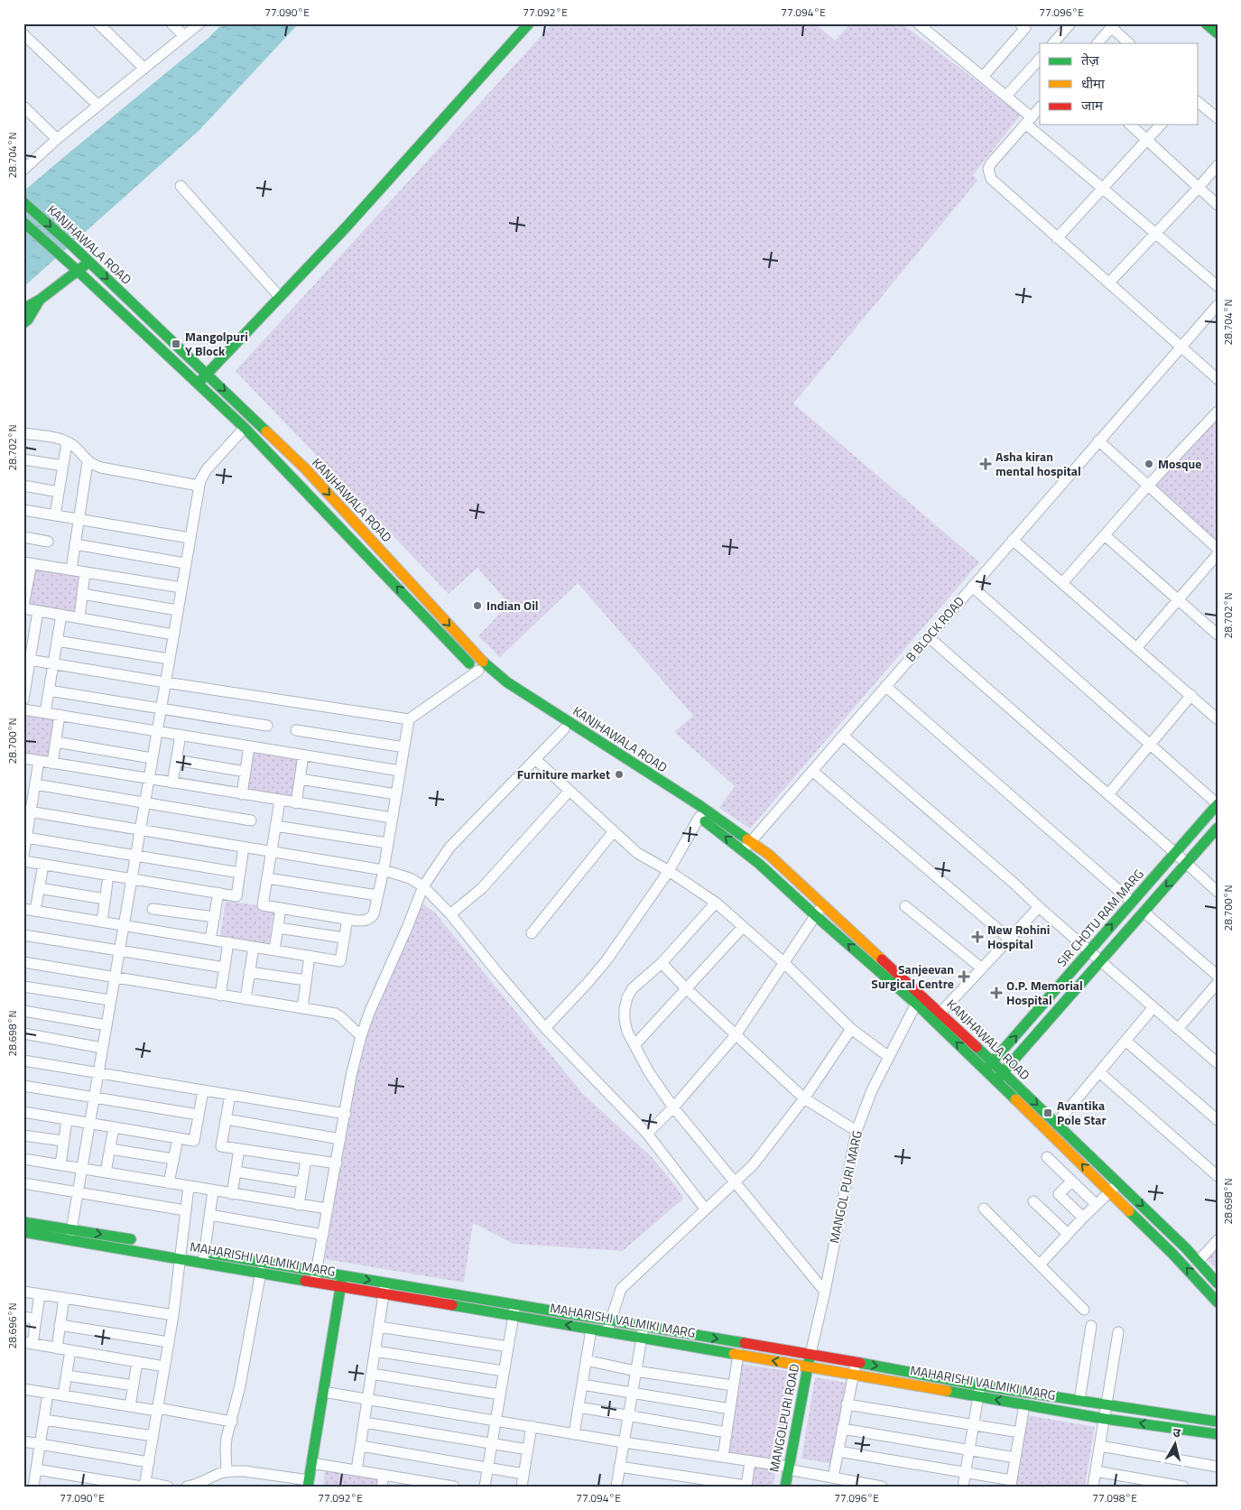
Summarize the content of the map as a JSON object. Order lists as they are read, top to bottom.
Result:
{
  "streets": {
    "street": [
      "KANJHAWALA ROAD",
      "B BLOCK ROAD",
      "SIR CHOTU RAM MARG",
      "MANGOL PURI MARG",
      "MAHARISHI VALMIKI MARG",
      "MANGOLPURI ROAD"
    ]
  },
  "crossings": [
    ["KANJHAWALA ROAD", "B BLOCK ROAD"],
    ["KANJHAWALA ROAD", "SIR CHOTU RAM MARG"],
    ["KANJHAWALA ROAD", "MANGOL PURI MARG"],
    ["MANGOL PURI MARG", "MAHARISHI VALMIKI MARG"],
    ["MANGOL PURI MARG", "MANGOLPURI ROAD"],
    ["MAHARISHI VALMIKI MARG", "MANGOLPURI ROAD"]
  ],
  "places": {
    "transit": ["Mangolpuri Y Block", "Avantika Pole Star"],
    "health": [
      "Asha kiran mental hospital",
      "New Rohini Hospital",
      "Sanjeevan Surgical Centre",
      "O.P. Memorial Hospital"
    ],
    "other": ["Mosque", "Indian Oil", "Furniture market"]
  },
  "legend": ["तेज़", "धीमा", "जाम"],
  "north": "top",
  "coordinates": [
    "77.090°E",
    "77.092°E",
    "77.094°E",
    "77.096°E",
    "28.704°N",
    "28.702°N",
    "28.700°N",
    "28.698°N",
    "28.696°N",
    "77.098°E"
  ]
}
